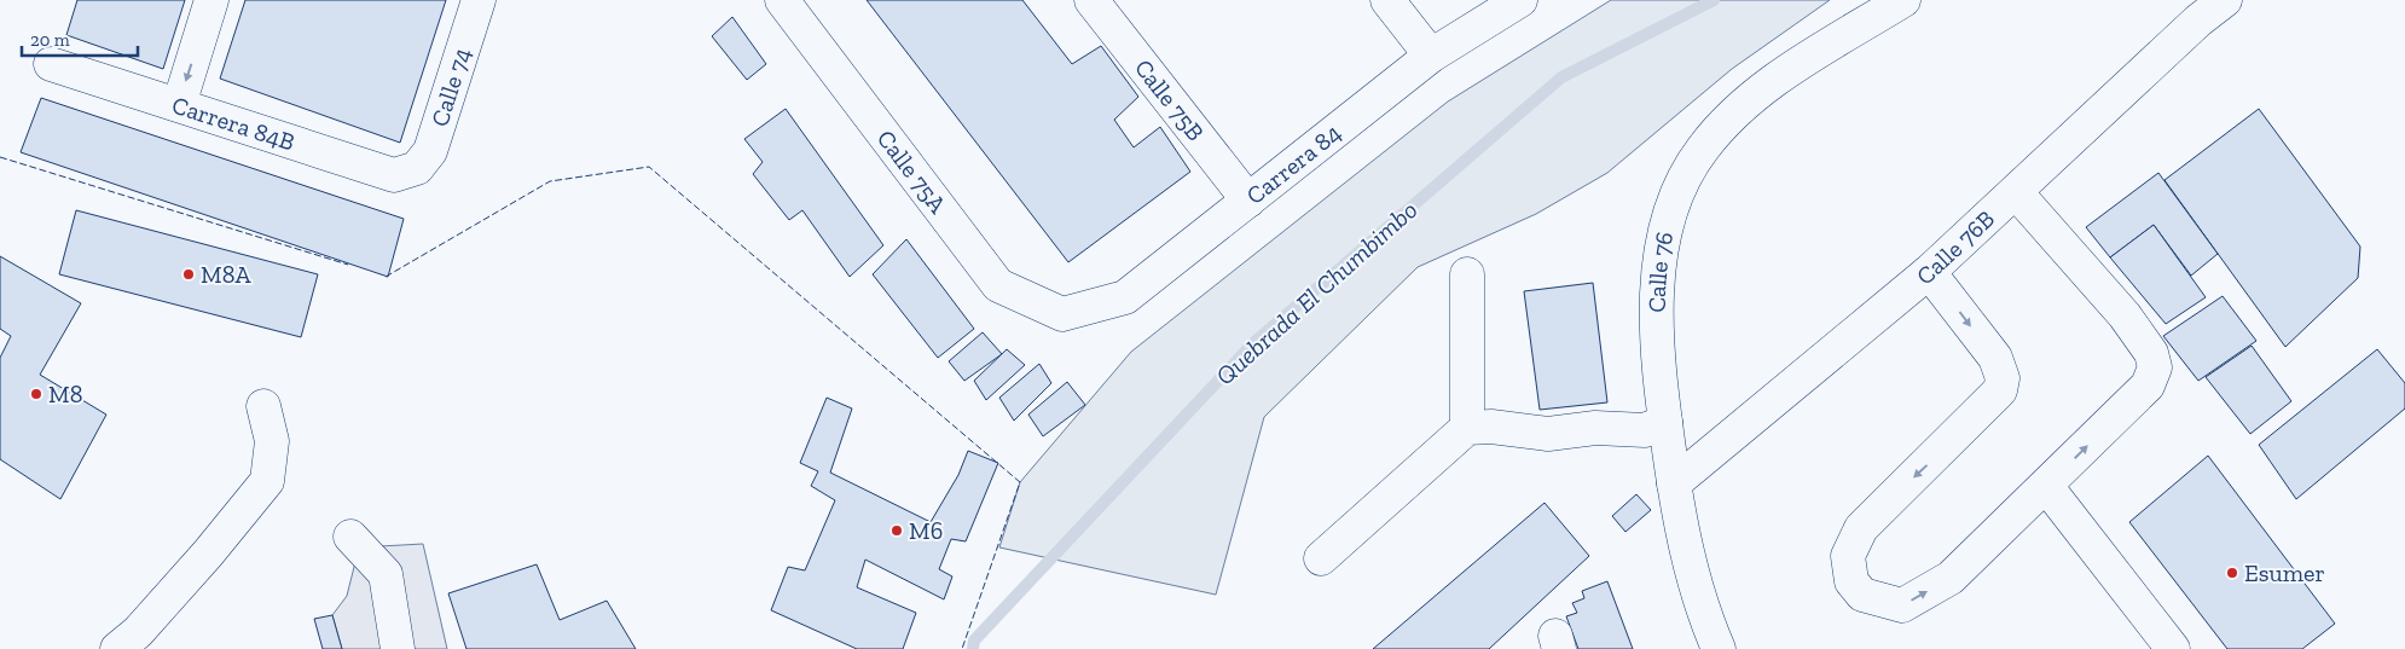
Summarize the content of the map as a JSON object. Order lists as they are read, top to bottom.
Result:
{
  "streets": {
    "street": [
      "Calle 74",
      "Calle 75B",
      "Carrera 84B",
      "Carrera 84",
      "Calle 75A",
      "Calle 76B",
      "Calle 76"
    ]
  },
  "crossings": [
    ["Calle 74", "Carrera 84B"],
    ["Calle 75B", "Carrera 84"],
    ["Carrera 84", "Calle 75A"],
    ["Calle 76B", "Calle 76"]
  ],
  "water": ["Quebrada El Chumbimbo"],
  "places": [
    "M8A",
    "M8",
    "M6",
    "Esumer"
  ],
  "scale_bar": "20 m"
}
